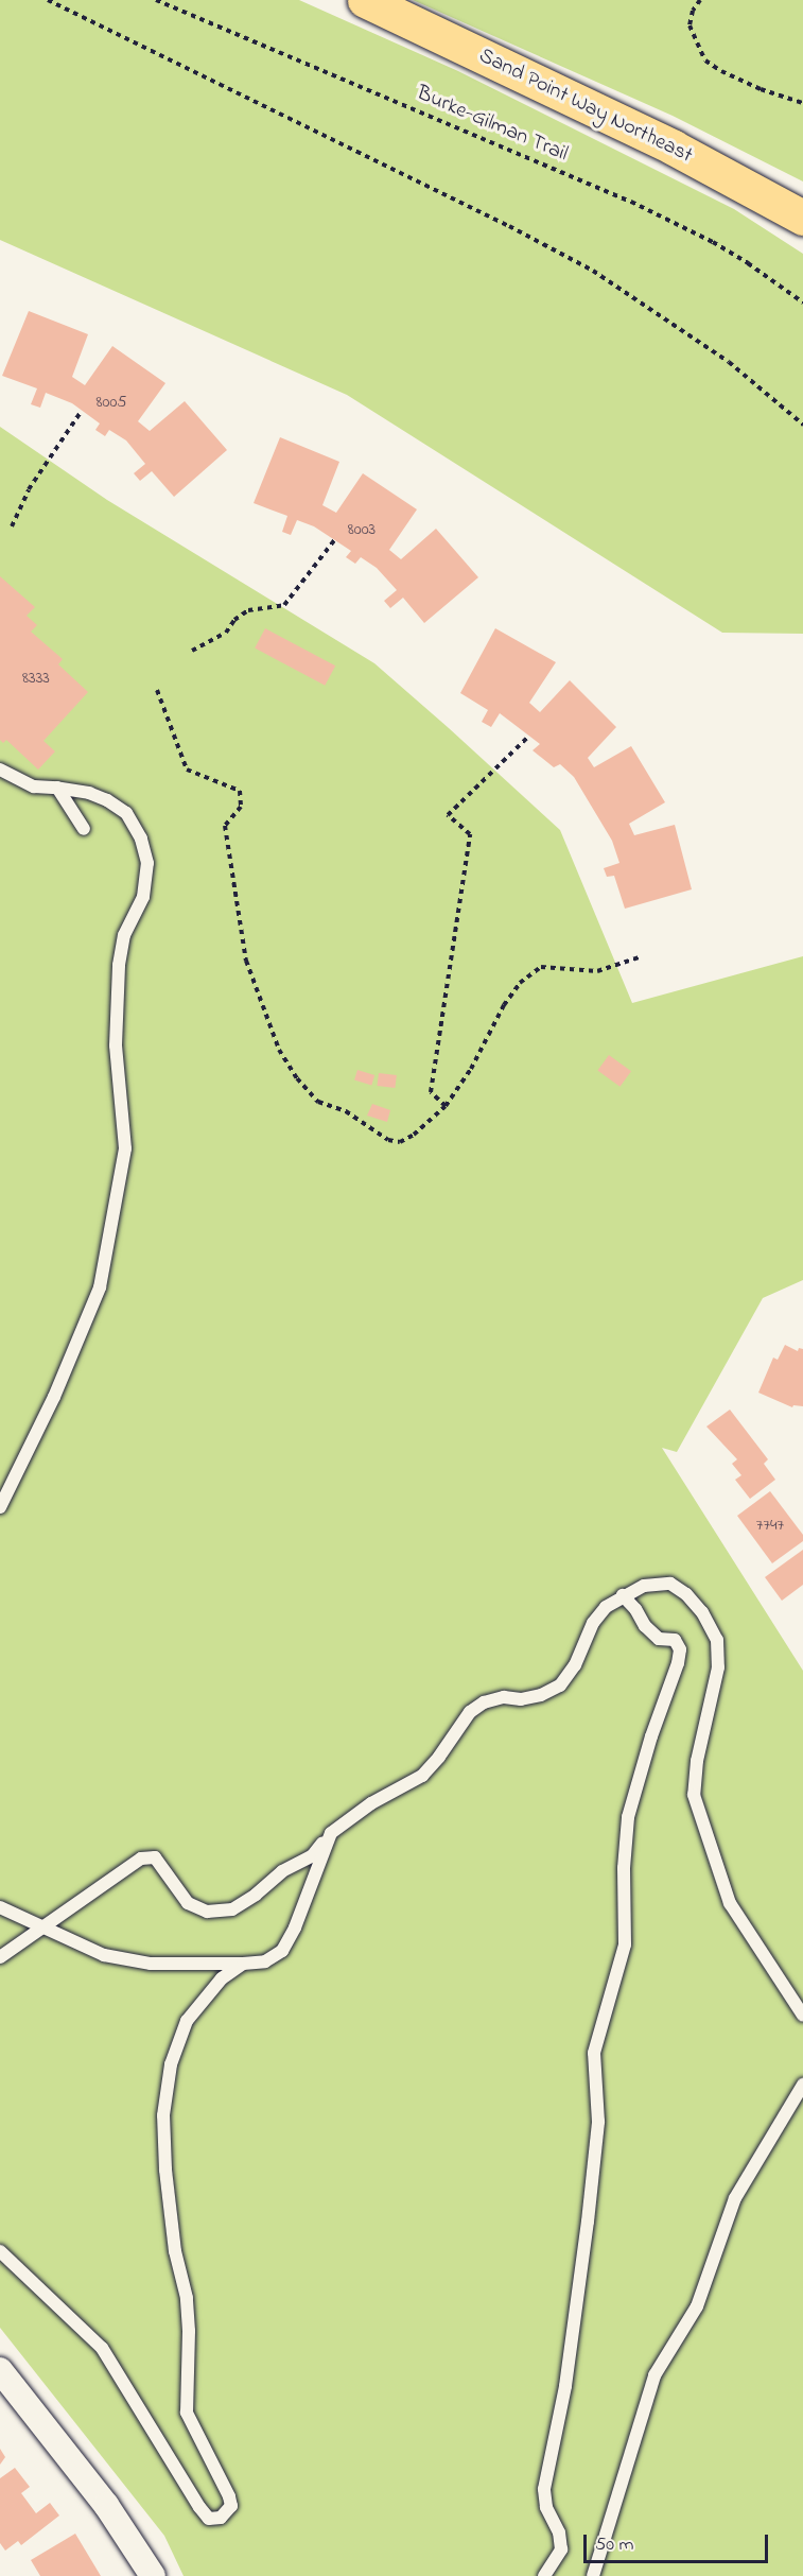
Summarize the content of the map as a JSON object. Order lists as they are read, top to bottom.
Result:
{
  "streets": {
    "main road": ["Sand Point Way Northeast"],
    "path": ["Burke-Gilman Trail"]
  },
  "house_numbers": [
    "8005",
    "8003",
    "8333",
    "7747"
  ],
  "scale_bar": "50 m"
}
